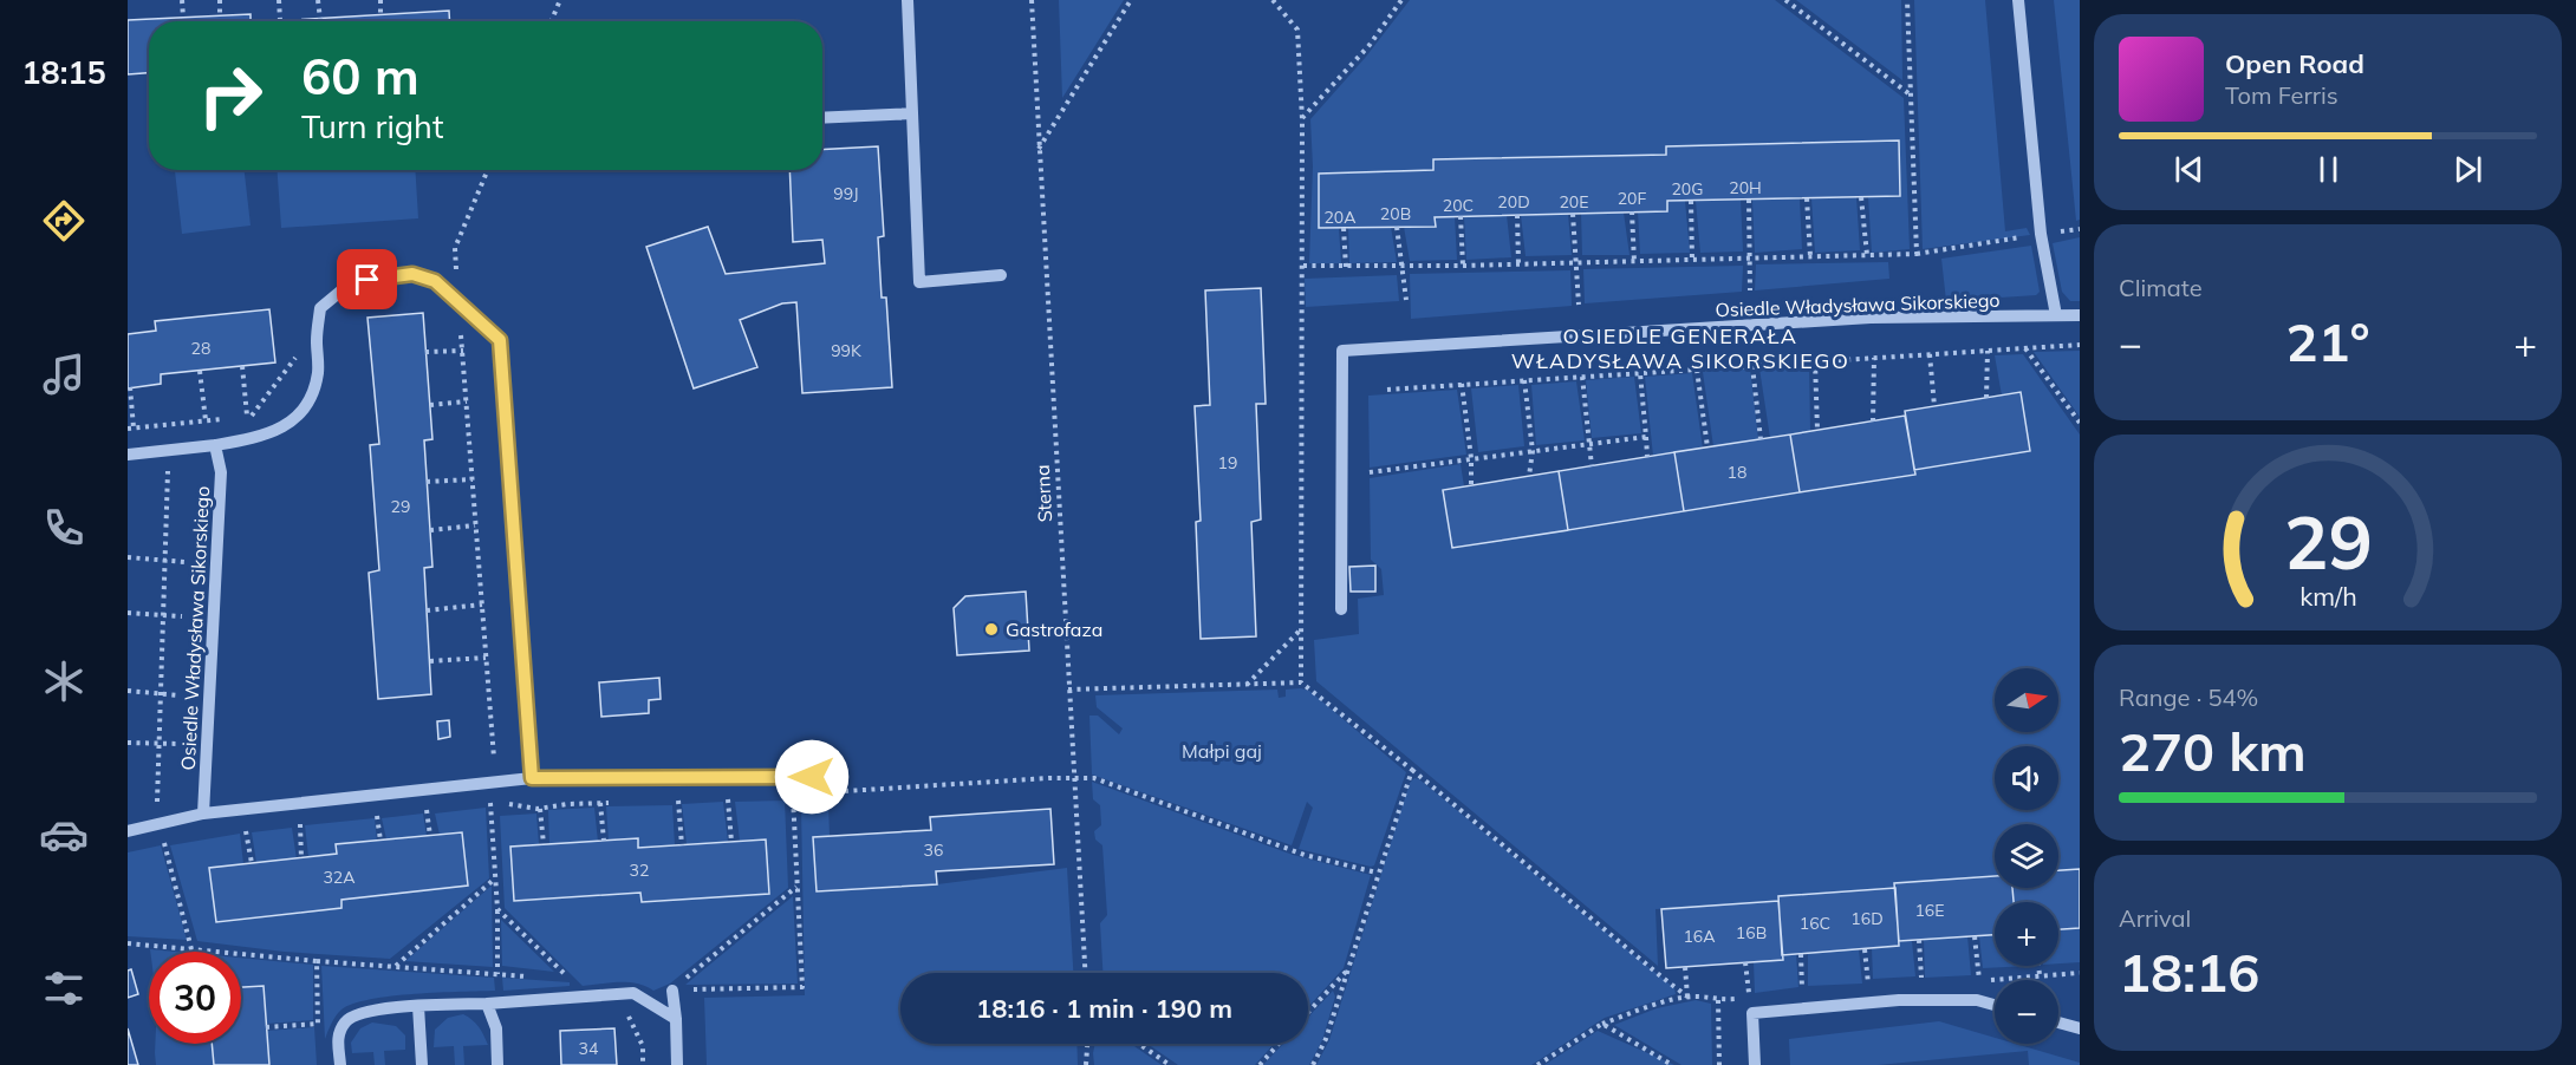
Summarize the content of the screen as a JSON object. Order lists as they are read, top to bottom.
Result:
{
  "streets": {
    "street": ["Osiedle Władysława Sikorskiego"],
    "path": ["Sterna"]
  },
  "districts": ["OSIEDLE GENERAŁA WŁADYSŁAWA SIKORSKIEGO"],
  "parks": ["Małpi gaj"],
  "places": ["Gastrofaza"],
  "house_numbers": [
    "20H",
    "20G",
    "99J",
    "20F",
    "20D",
    "20E",
    "20C",
    "20B",
    "20A",
    "28",
    "99K",
    "19",
    "18",
    "29",
    "36",
    "32",
    "32A",
    "16E",
    "16D",
    "16C",
    "16B",
    "16A",
    "34"
  ],
  "north": "right",
  "page": {
    "tabs": "18:15",
    "turn": ["60 m", "Turn right"],
    "song": ["Open Road", "Tom Ferris"],
    "tile": [
      "Climate",
      ["Range · 54%", "270 km"],
      ["Arrival", "18:16"]
    ],
    "heat": ["−", "21°", "+"],
    "map_buttons": ["+", "−"],
    "limit": "30",
    "trip": "18:16 · 1 min · 190 m",
    "gauge": ["29", "km/h"]
  }
}
